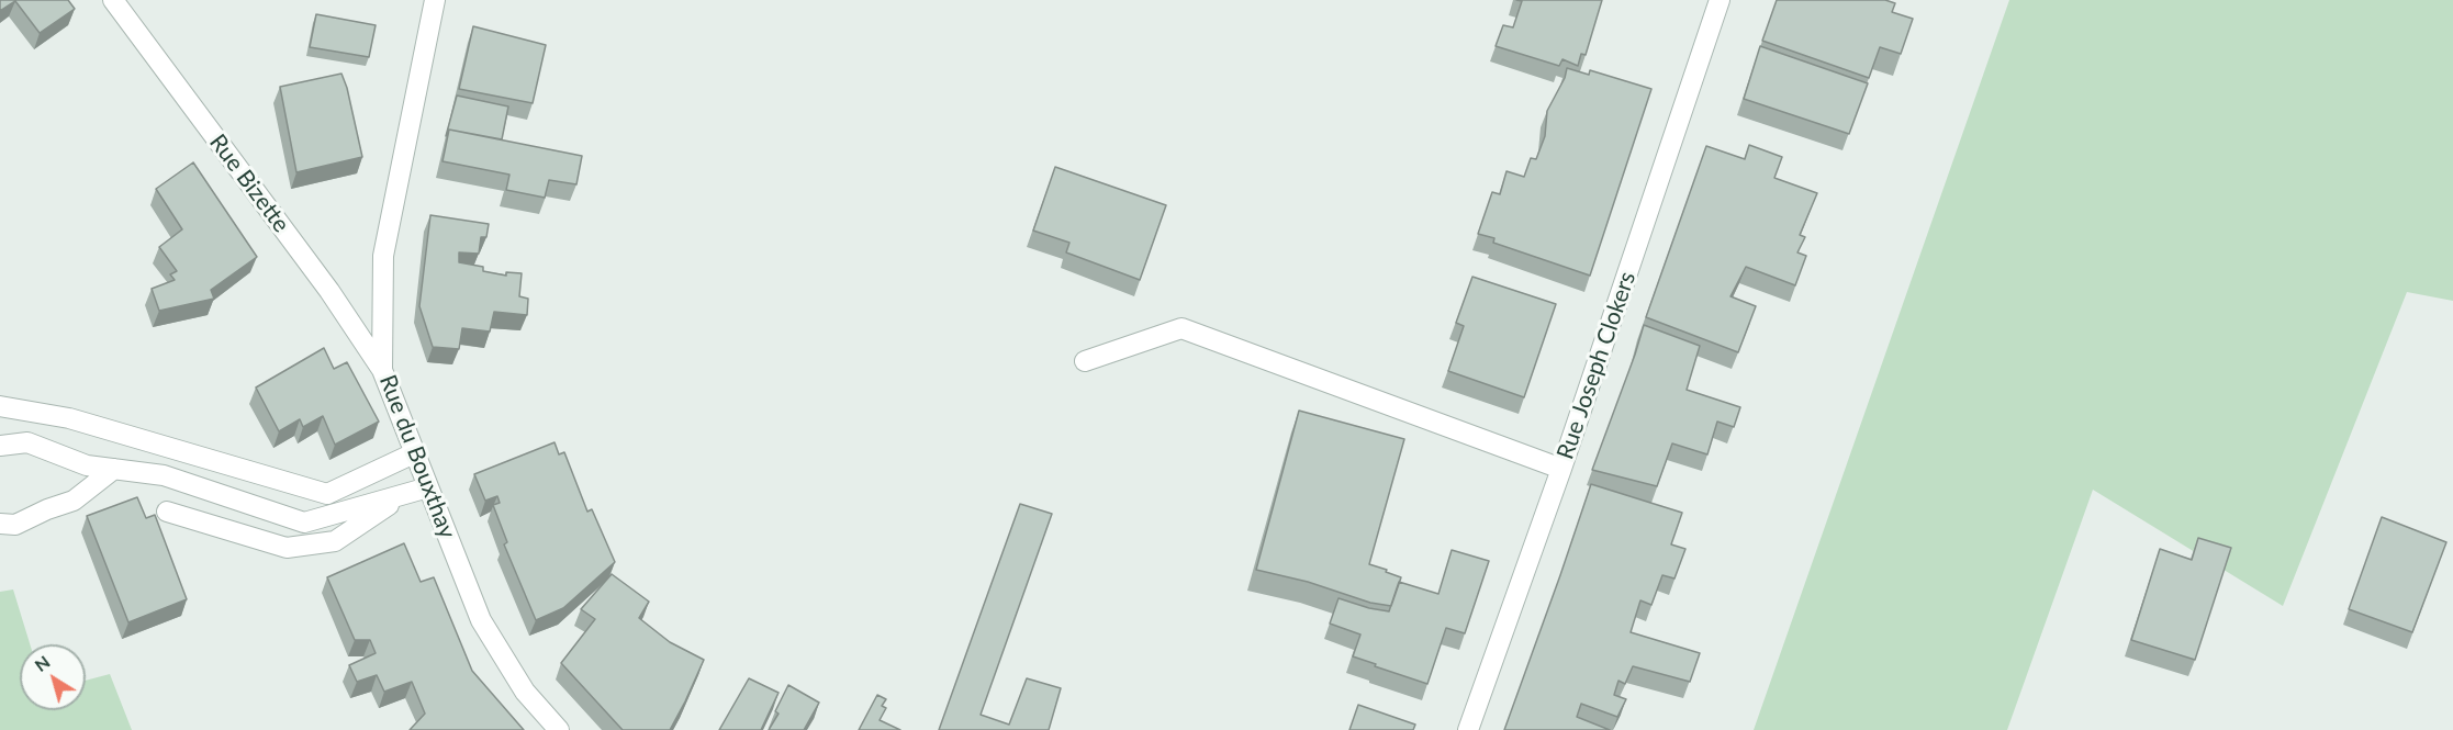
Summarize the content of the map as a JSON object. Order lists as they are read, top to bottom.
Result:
{
  "streets": {
    "street": ["Rue Bizette", "Rue Joseph Clokers", "Rue du Bouxthay"]
  },
  "crossings": [
    ["Rue Bizette", "Rue du Bouxthay"]
  ],
  "north": "top left"
}
